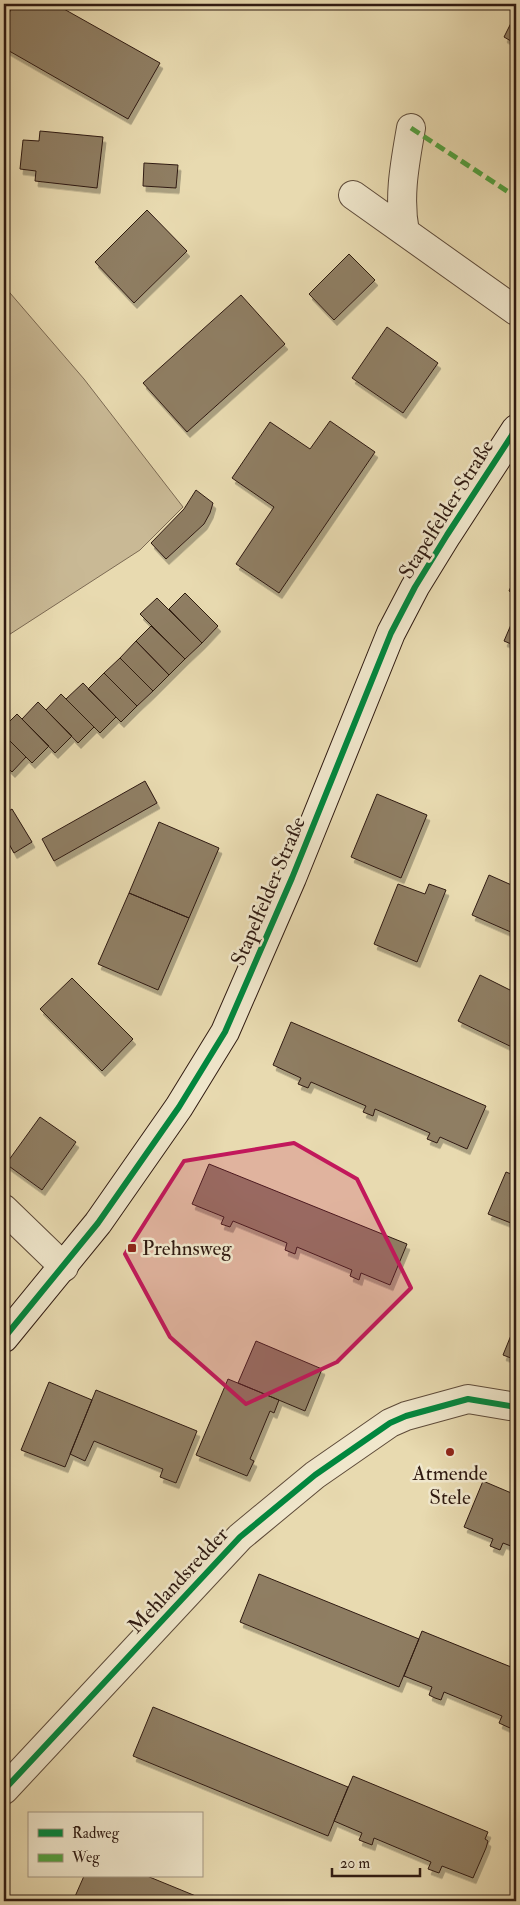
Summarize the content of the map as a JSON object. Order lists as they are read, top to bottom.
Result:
{
  "streets": {
    "street": ["Stapelfelder Straße", "Mehlandsredder"]
  },
  "places": {
    "transit": ["Prehnsweg"],
    "other": ["Atmende Stele"]
  },
  "legend": ["Radweg", "Weg"],
  "scale_bar": "20 m"
}
